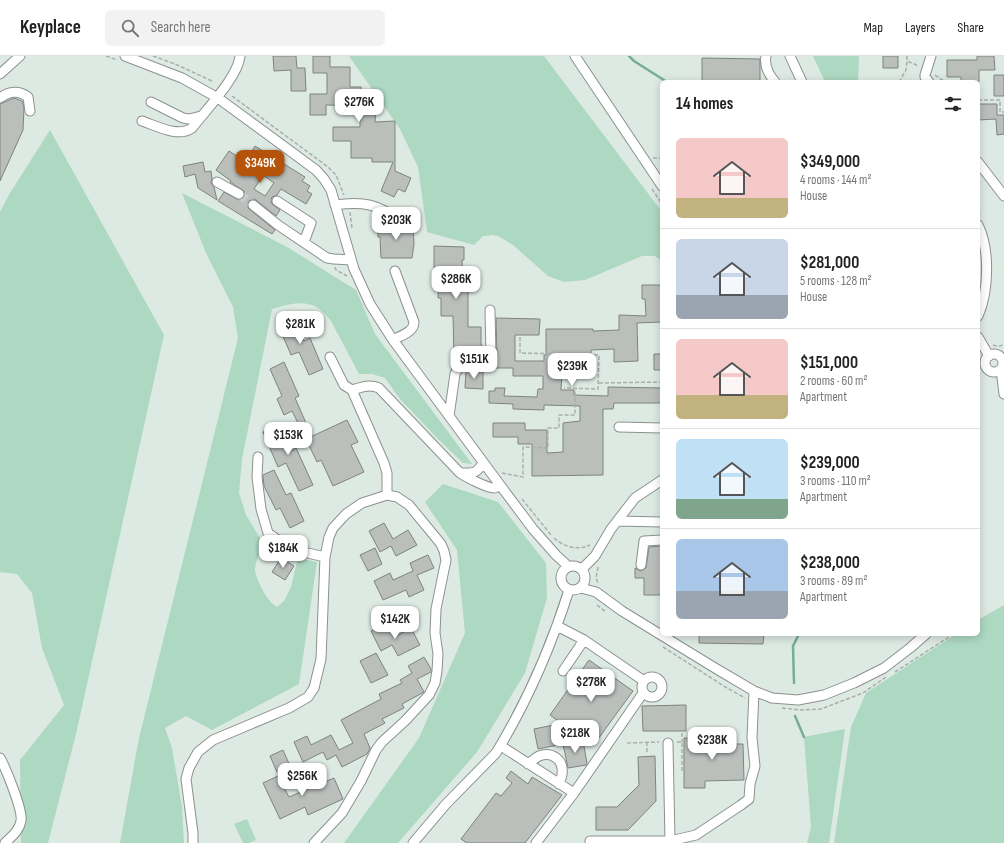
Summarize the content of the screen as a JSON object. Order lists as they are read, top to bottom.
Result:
{
  "page": {
    "header": "Keyplace",
    "search": "Search here",
    "nav": ["Map", "Layers", "Share"],
    "heading": "14 homes",
    "price": [
      "$276K",
      "$349K",
      "$203K",
      "$286K",
      "$281K",
      "$151K",
      "$239K",
      "$153K",
      "$184K",
      "$142K",
      "$278K",
      "$218K",
      "$238K",
      "$256K"
    ],
    "list": [
      {
        "name": "$349,000",
        "note": "4 rooms · 144 m² · House"
      },
      {
        "name": "$281,000",
        "note": "5 rooms · 128 m² · House"
      },
      {
        "name": "$151,000",
        "note": "2 rooms · 60 m² · Apartment"
      },
      {
        "name": "$239,000",
        "note": "3 rooms · 110 m² · Apartment"
      },
      {
        "name": "$238,000",
        "note": "3 rooms · 89 m² · Apartment"
      }
    ]
  }
}
